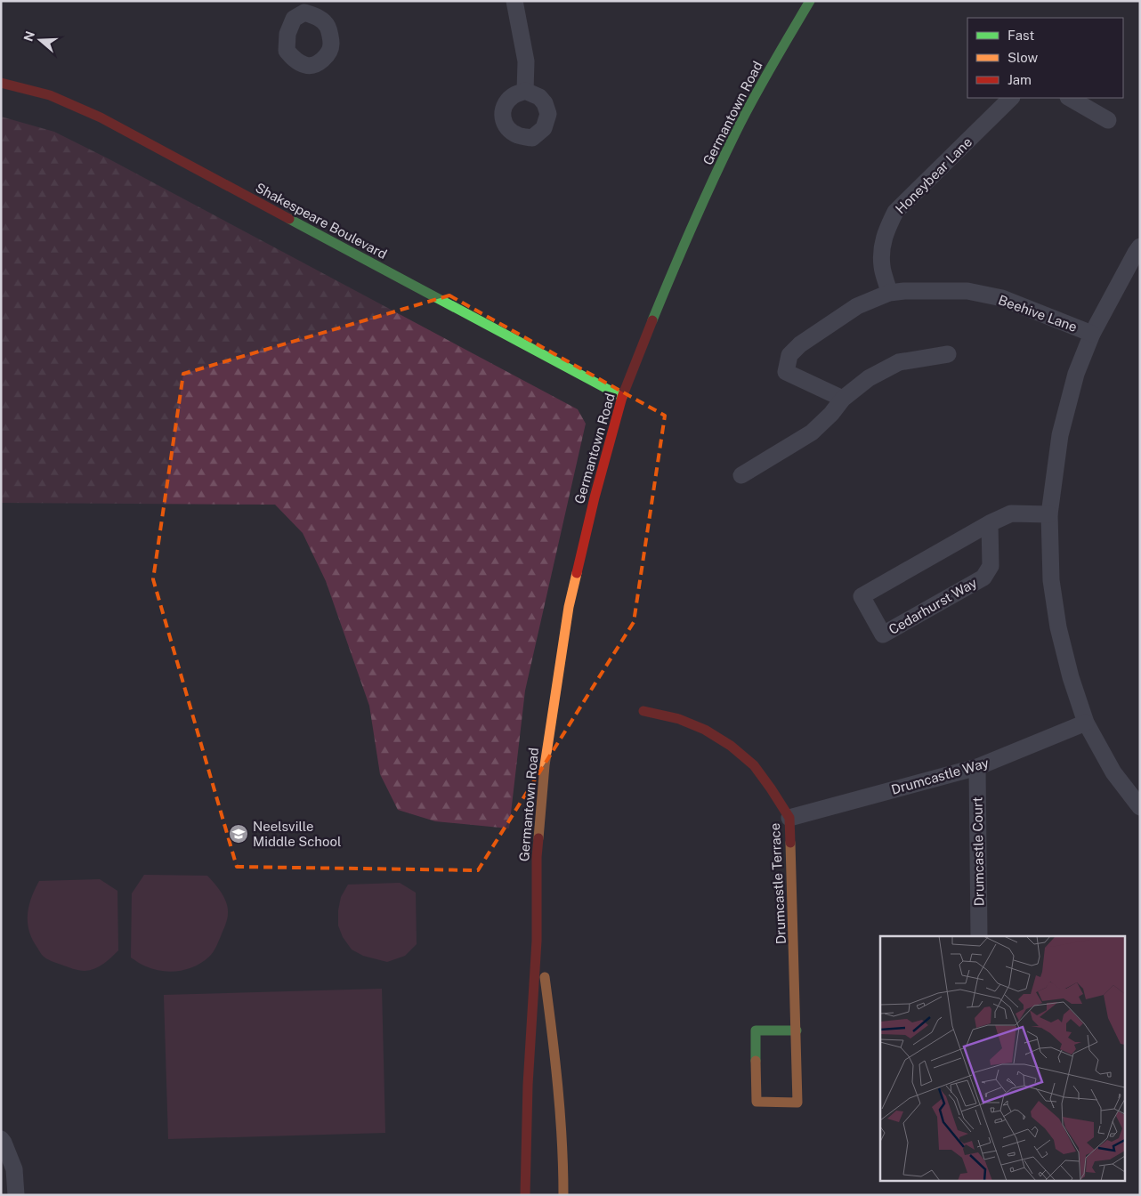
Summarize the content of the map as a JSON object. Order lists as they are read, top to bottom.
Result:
{
  "streets": {
    "street": [
      "Germantown Road",
      "Honeybear Lane",
      "Shakespeare Boulevard",
      "Beehive Lane",
      "Cedarhurst Way",
      "Drumcastle Way",
      "Drumcastle Court",
      "Drumcastle Terrace"
    ]
  },
  "crossings": [
    ["Germantown Road", "Shakespeare Boulevard"],
    ["Honeybear Lane", "Beehive Lane"],
    ["Drumcastle Way", "Drumcastle Court"],
    ["Drumcastle Way", "Drumcastle Terrace"]
  ],
  "places": {
    "school or university": ["Neelsville Middle School"]
  },
  "legend": ["Fast", "Slow", "Jam"],
  "north": "left"
}
